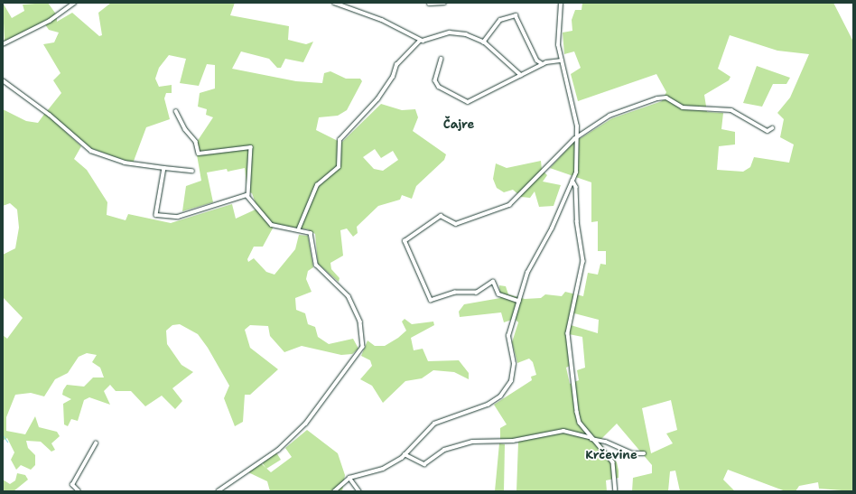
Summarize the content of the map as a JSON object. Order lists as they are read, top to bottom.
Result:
{
  "districts": ["Čajre", "Krčevine"]
}
